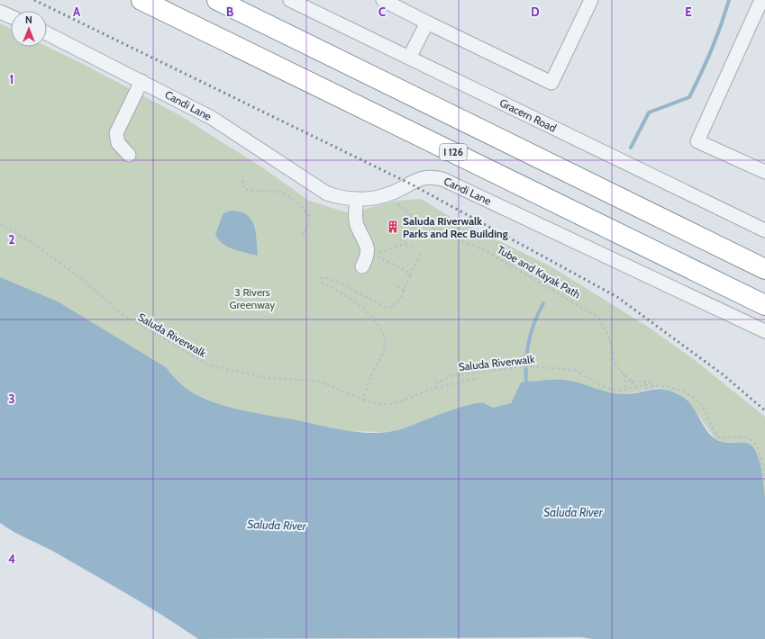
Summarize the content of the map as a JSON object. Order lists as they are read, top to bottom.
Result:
{
  "streets": {
    "highway": ["I 126"],
    "street": ["Candi Lane", "Gracern Road"],
    "path": ["Tube and Kayak Path", "Saluda Riverwalk"]
  },
  "crossings": [
    ["Candi Lane", "Tube and Kayak Path"]
  ],
  "water": ["Saluda River"],
  "parks": ["3 Rivers Greenway"],
  "places": {
    "building": ["Saluda Riverwalk Parks and Rec Building"]
  },
  "north": "top",
  "grid": {
    "columns": [
      "A",
      "B",
      "C",
      "D",
      "E"
    ],
    "rows": [
      "1",
      "2",
      "3",
      "4"
    ]
  }
}
